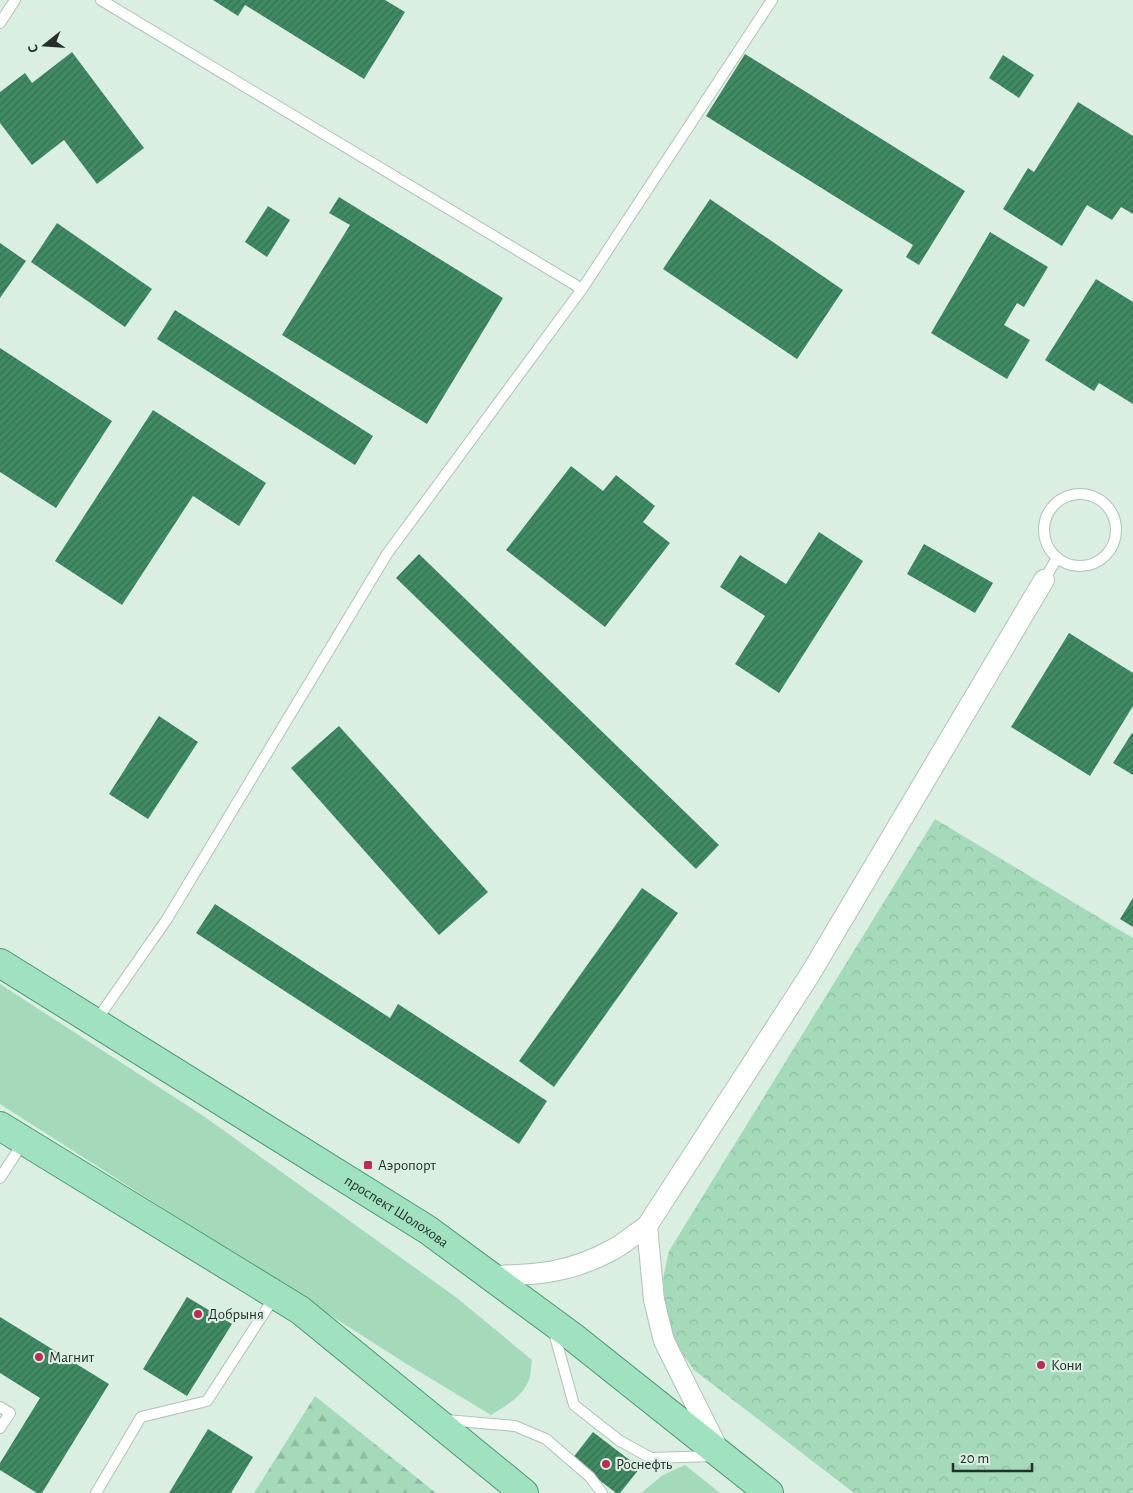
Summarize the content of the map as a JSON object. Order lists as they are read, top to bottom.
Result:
{
  "streets": {
    "main road": ["проспект Шолохова"]
  },
  "places": {
    "transit": ["Аэропорт"],
    "other": [
      "Добрыня",
      "Магнит",
      "Кони",
      "Роснефть"
    ]
  },
  "scale_bar": "20 m",
  "north": "left"
}
